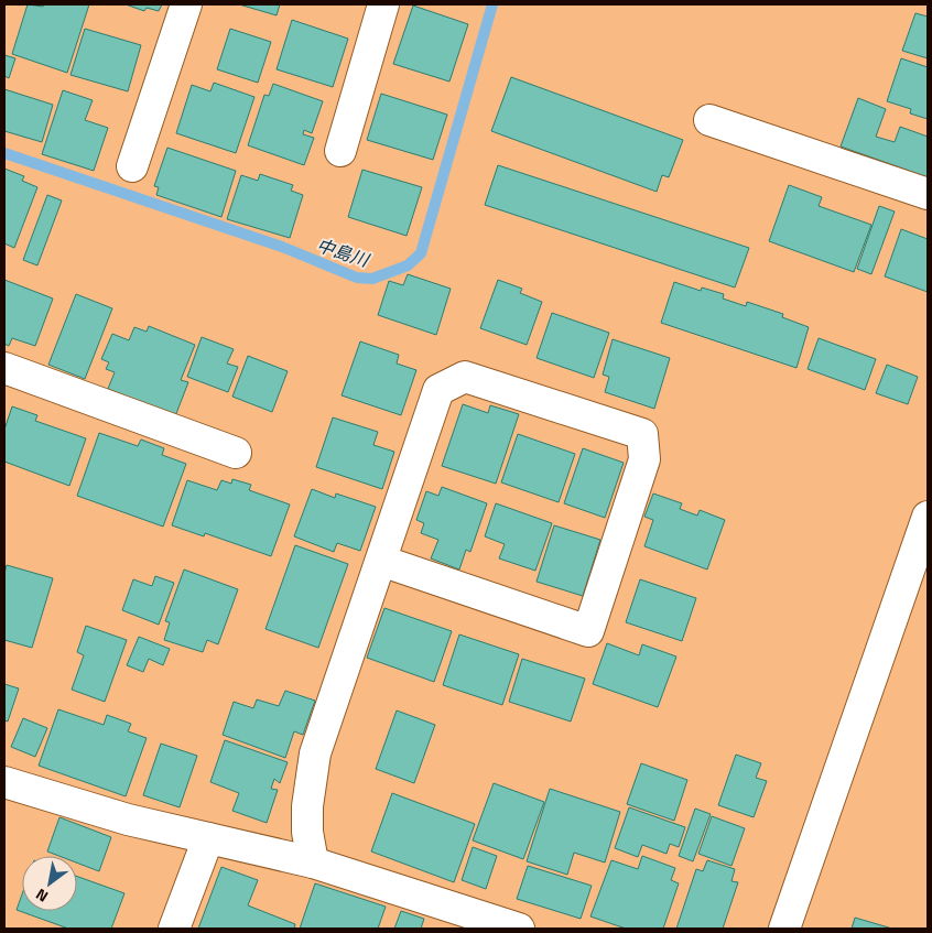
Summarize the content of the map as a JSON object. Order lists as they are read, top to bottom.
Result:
{
  "water": ["中島川"],
  "north": "bottom left"
}
